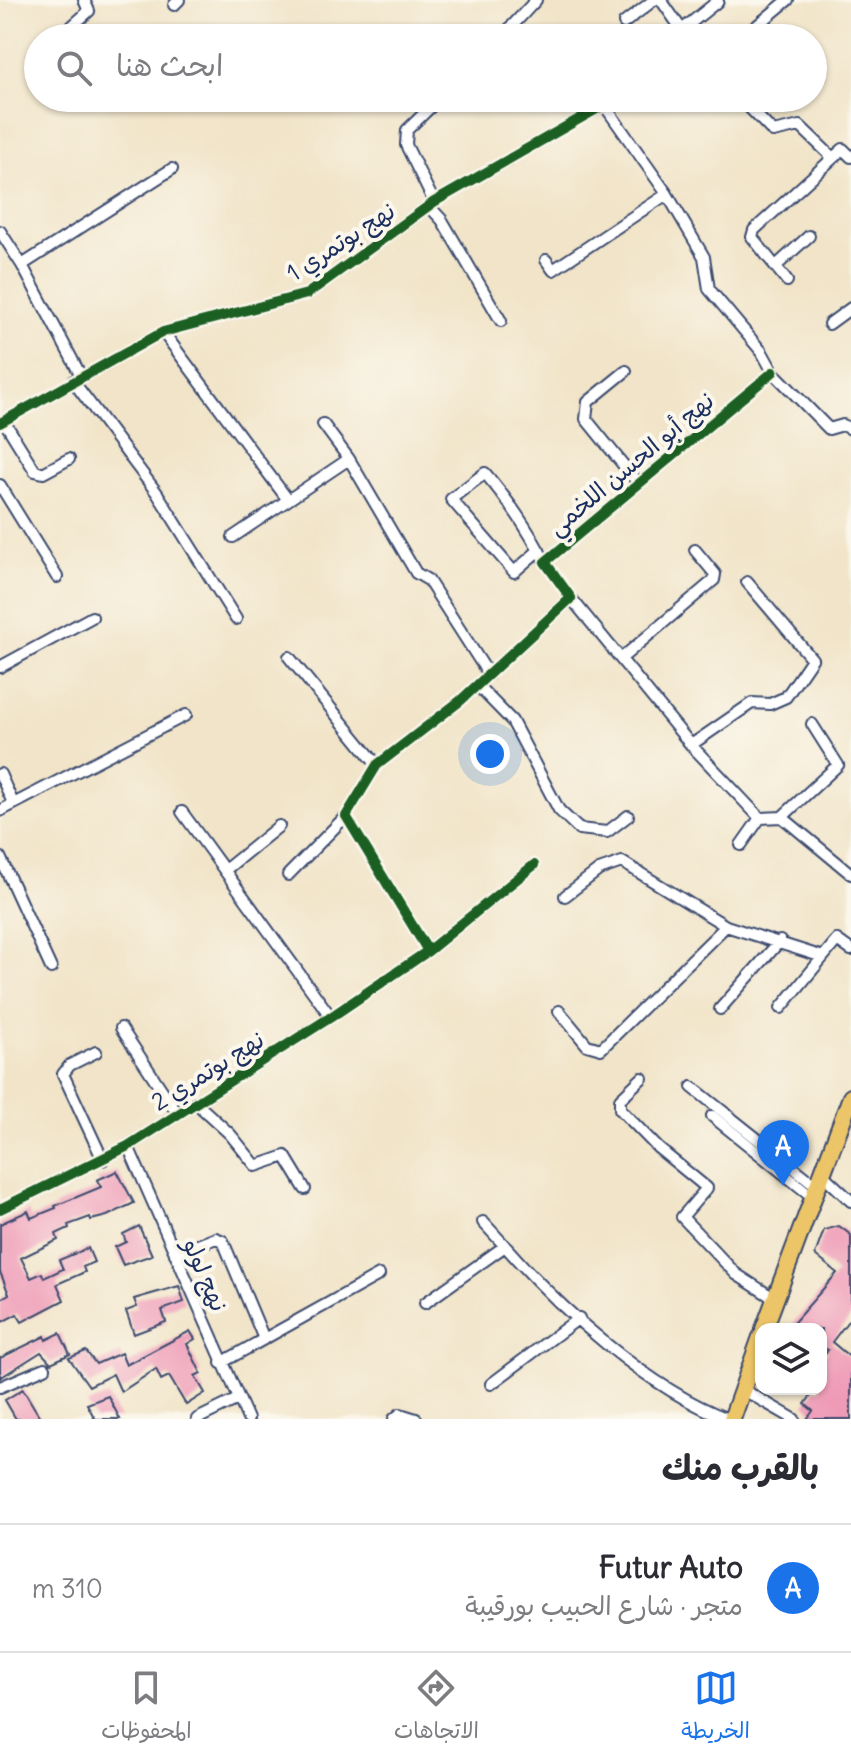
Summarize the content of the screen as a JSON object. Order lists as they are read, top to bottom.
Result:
{
  "streets": {
    "street": [
      "نهج بوتمري 1",
      "نهج أبو الحسن اللخمي",
      "نهج بوتمري 2",
      "نهج لولو"
    ]
  },
  "crossings": [
    ["نهج بوتمري 2", "نهج لولو"]
  ],
  "page": {
    "search": "ابحث هنا",
    "pins": "A",
    "heading": "بالقرب منك",
    "list": [
      {
        "mark": "A",
        "name": "Futur Auto",
        "note": "متجر · شارع الحبيب بورقيبة",
        "value": "310 m"
      }
    ],
    "nav": ["الخريطة", "الاتجاهات", "المحفوظات"]
  }
}
